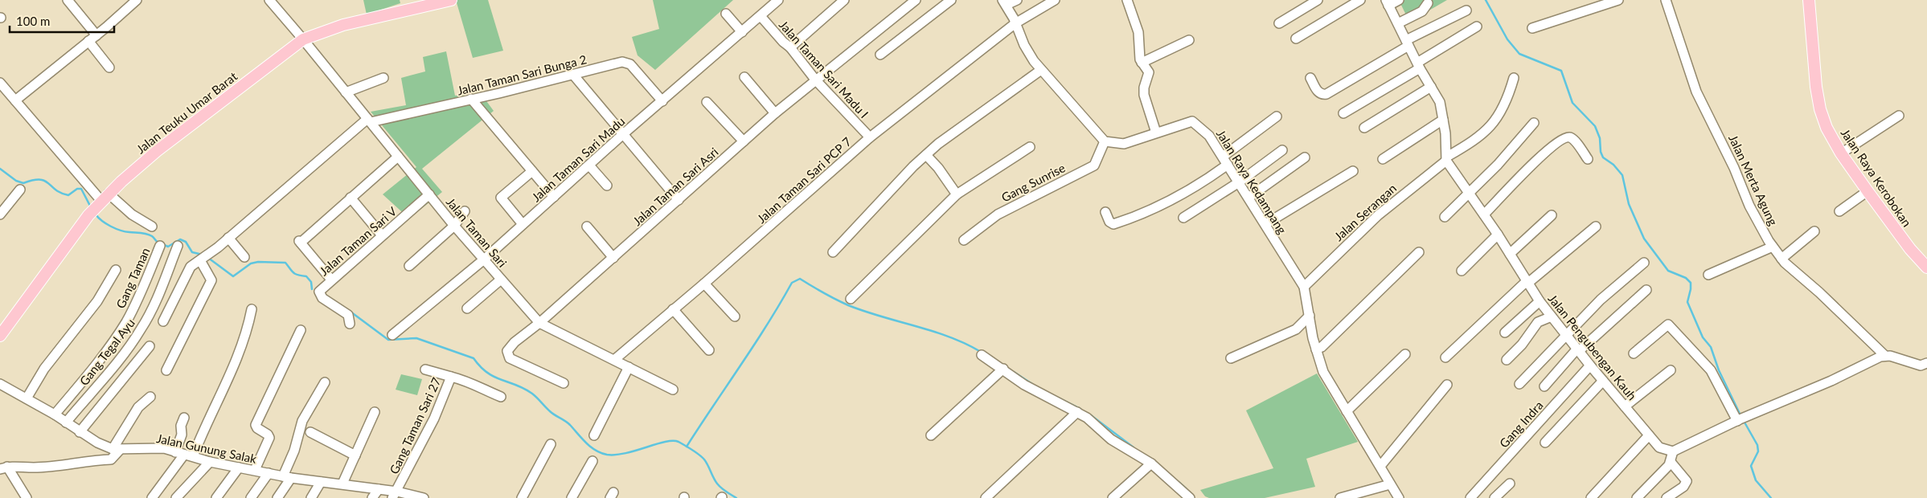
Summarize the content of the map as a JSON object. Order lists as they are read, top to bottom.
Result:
{
  "streets": {
    "main road": ["Jalan Teuku Umar Barat", "Jalan Raya Kerobokan"],
    "street": [
      "Jalan Taman Sari Madu I",
      "Jalan Taman Sari Bunga 2",
      "Jalan Taman Sari Madu",
      "Jalan Taman Sari PCP 7",
      "Jalan Merta Agung",
      "Jalan Raya Kedampang",
      "Gang Sunrise",
      "Jalan Taman Sari Asri",
      "Jalan Serangan",
      "Jalan Taman Sari",
      "Jalan Taman Sari V",
      "Gang Taman",
      "Jalan Pengubengan Kauh",
      "Gang Tegal Ayu",
      "Gang Indra",
      "Gang Taman Sari 27",
      "Jalan Gunung Salak"
    ]
  },
  "crossings": [
    ["Jalan Taman Sari Madu I", "Jalan Taman Sari Madu"],
    ["Jalan Taman Sari Madu I", "Jalan Taman Sari PCP 7"],
    ["Jalan Taman Sari Madu I", "Jalan Taman Sari Asri"],
    ["Jalan Taman Sari Bunga 2", "Jalan Taman Sari Madu"],
    ["Jalan Taman Sari Bunga 2", "Jalan Taman Sari"],
    ["Jalan Teuku Umar Barat", "Jalan Taman Sari"],
    ["Jalan Taman Sari Madu", "Jalan Taman Sari"],
    ["Jalan Taman Sari PCP 7", "Jalan Taman Sari"],
    ["Jalan Raya Kedampang", "Gang Sunrise"],
    ["Jalan Raya Kedampang", "Jalan Serangan"],
    ["Jalan Taman Sari Asri", "Jalan Taman Sari"],
    ["Jalan Serangan", "Jalan Pengubengan Kauh"],
    ["Jalan Taman Sari", "Jalan Taman Sari V"],
    ["Gang Taman", "Jalan Gunung Salak"],
    ["Jalan Pengubengan Kauh", "Gang Indra"],
    ["Gang Tegal Ayu", "Jalan Gunung Salak"],
    ["Gang Taman Sari 27", "Jalan Gunung Salak"]
  ],
  "scale_bar": "100 m"
}
